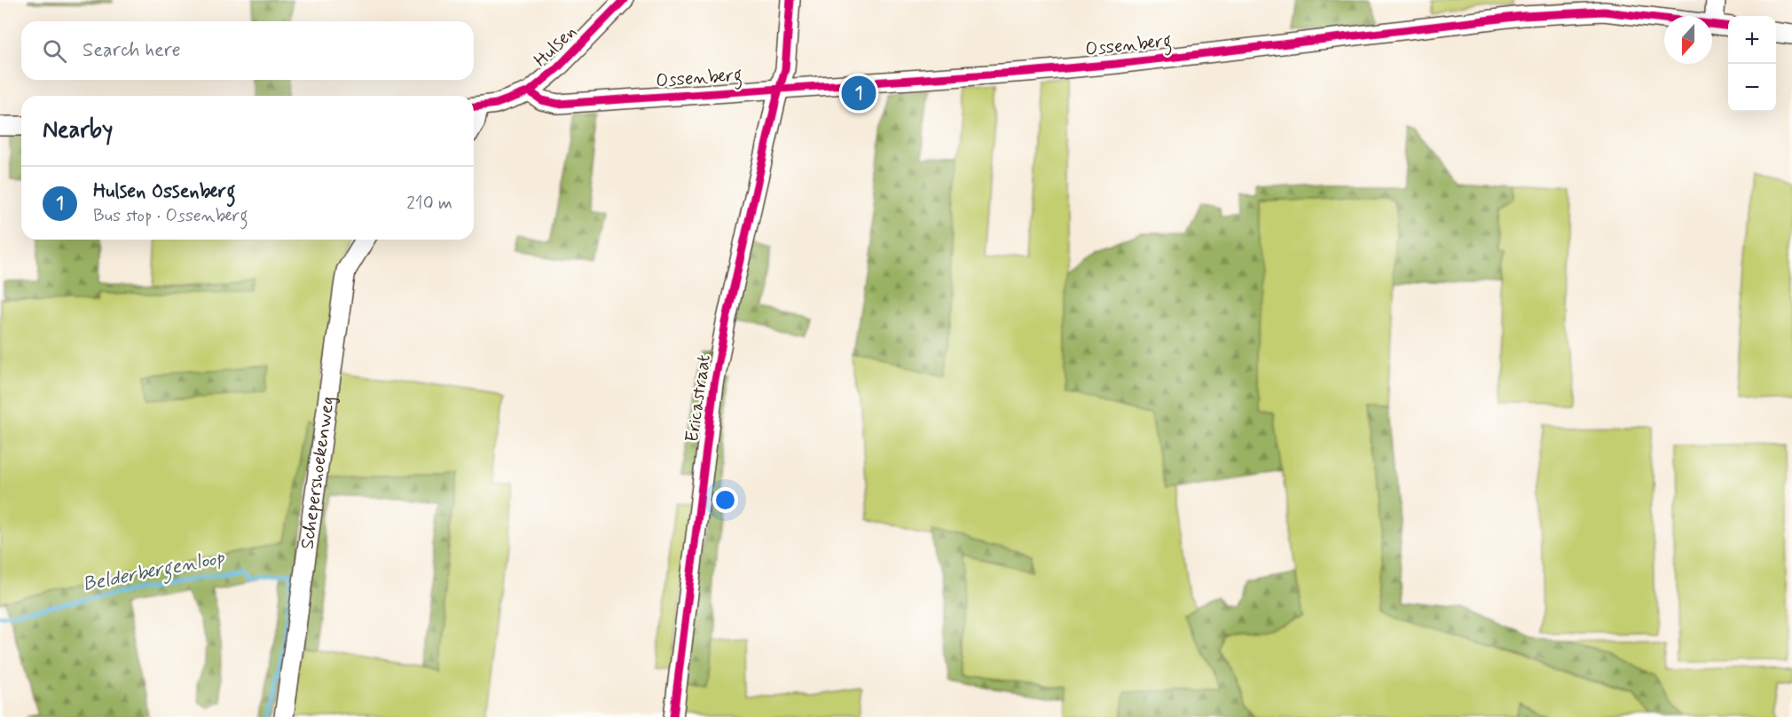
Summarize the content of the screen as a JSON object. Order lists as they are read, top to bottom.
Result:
{
  "streets": {
    "street": [
      "Ossenberg",
      "Hulsen",
      "Ericastraat",
      "Schepershoekenweg"
    ]
  },
  "crossings": [
    ["Ossenberg", "Hulsen"],
    ["Ossenberg", "Ericastraat"]
  ],
  "water": ["Belderbergenloop"],
  "north": "bottom",
  "page": {
    "map_buttons": ["+", "−"],
    "search": "Search here",
    "pins": "1",
    "heading": "Nearby",
    "list": [
      {
        "mark": "1",
        "name": "Hulsen Ossenberg",
        "note": "Bus stop · Ossenberg",
        "value": "210 m"
      }
    ]
  }
}
